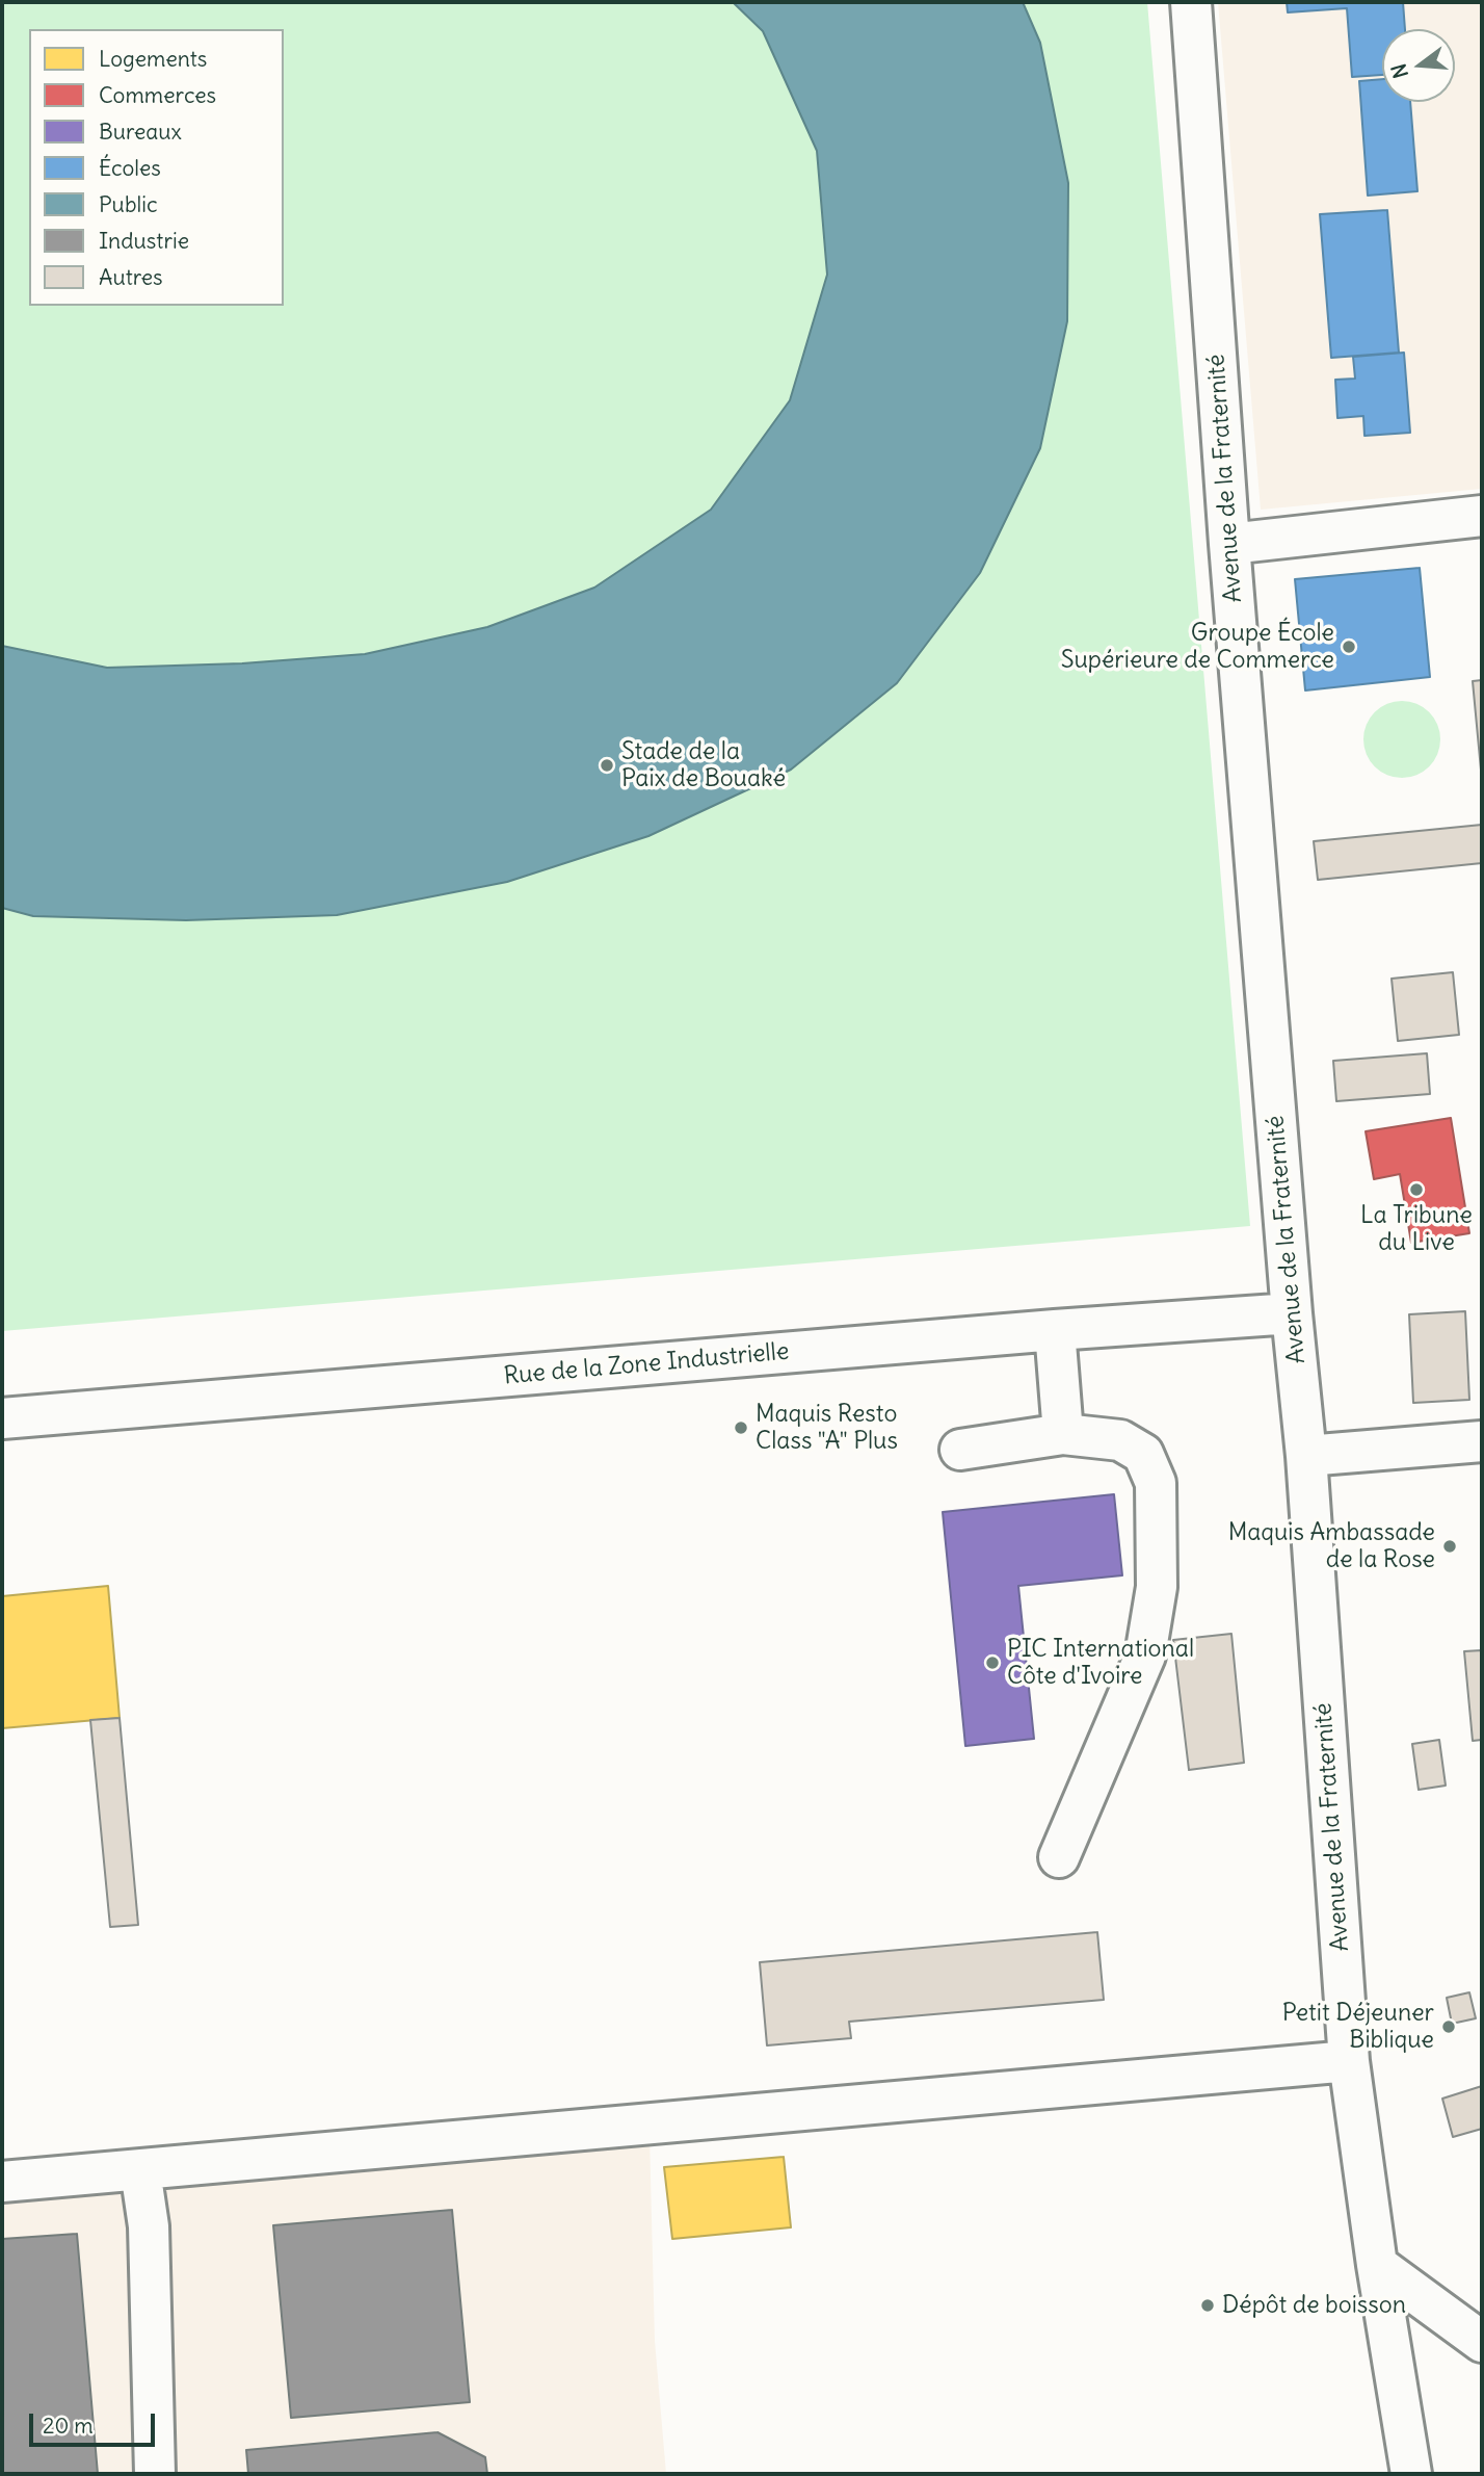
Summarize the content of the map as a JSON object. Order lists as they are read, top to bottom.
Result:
{
  "streets": {
    "street": ["Avenue de la Fraternité", "Rue de la Zone Industrielle"]
  },
  "crossings": [
    ["Avenue de la Fraternité", "Rue de la Zone Industrielle"]
  ],
  "places": [
    "Groupe École Supérieure de Commerce",
    "Stade de la Paix de Bouaké",
    "La Tribune du Live",
    "Maquis Resto Class \"A\" Plus",
    "Maquis Ambassade de la Rose",
    "PIC International Côte d'Ivoire",
    "Petit Déjeuner Biblique",
    "Dépôt de boisson"
  ],
  "legend": [
    "Logements",
    "Commerces",
    "Bureaux",
    "Écoles",
    "Public",
    "Industrie",
    "Autres"
  ],
  "scale_bar": "20 m",
  "north": "left"
}
